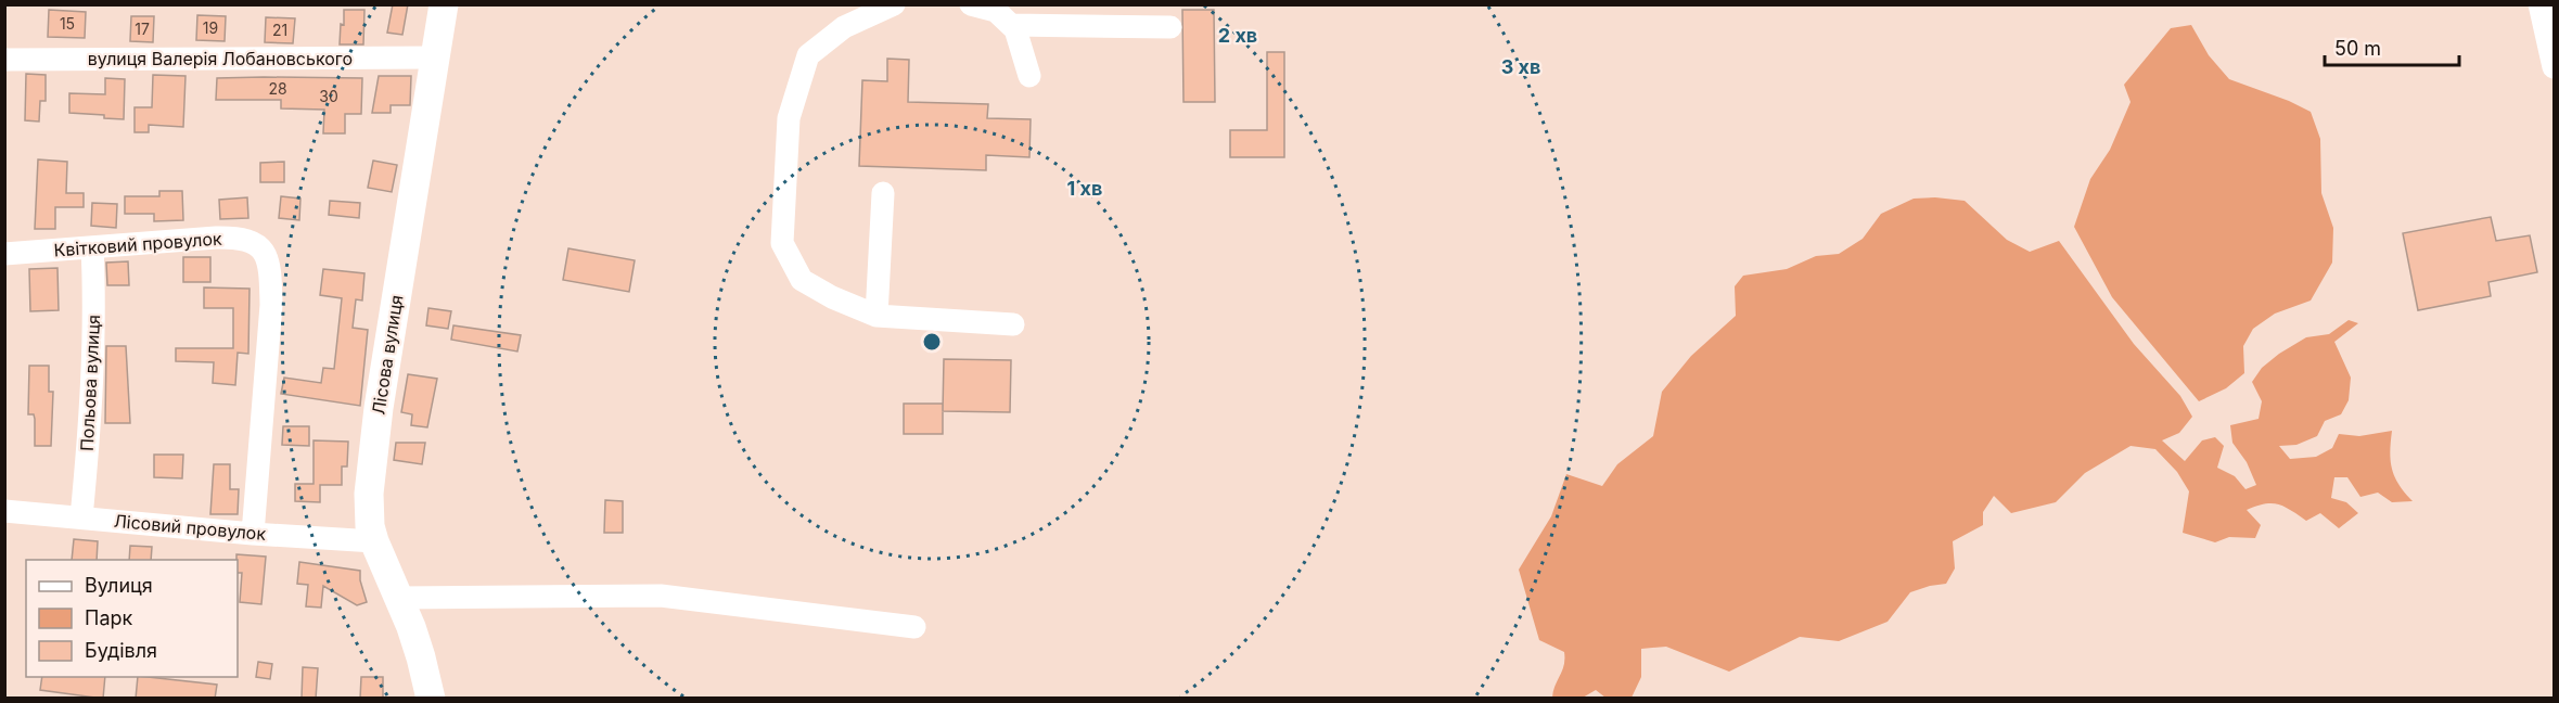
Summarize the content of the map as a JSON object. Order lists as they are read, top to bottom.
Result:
{
  "streets": {
    "main road": ["Лісова вулиця"],
    "street": [
      "вулиця Валерія Лобановського",
      "Квітковий провулок",
      "Польова вулиця",
      "Лісовий провулок"
    ]
  },
  "crossings": [
    ["вулиця Валерія Лобановського", "Лісова вулиця"],
    ["Квітковий провулок", "Польова вулиця"],
    ["Квітковий провулок", "Лісовий провулок"],
    ["Лісова вулиця", "Лісовий провулок"],
    ["Польова вулиця", "Лісовий провулок"]
  ],
  "house_numbers": [
    "15",
    "19",
    "17",
    "21",
    "28",
    "30"
  ],
  "legend": ["Вулиця", "Парк", "Будівля"],
  "scale_bar": "50 m",
  "rings": ["2 хв", "3 хв", "1 хв"]
}
